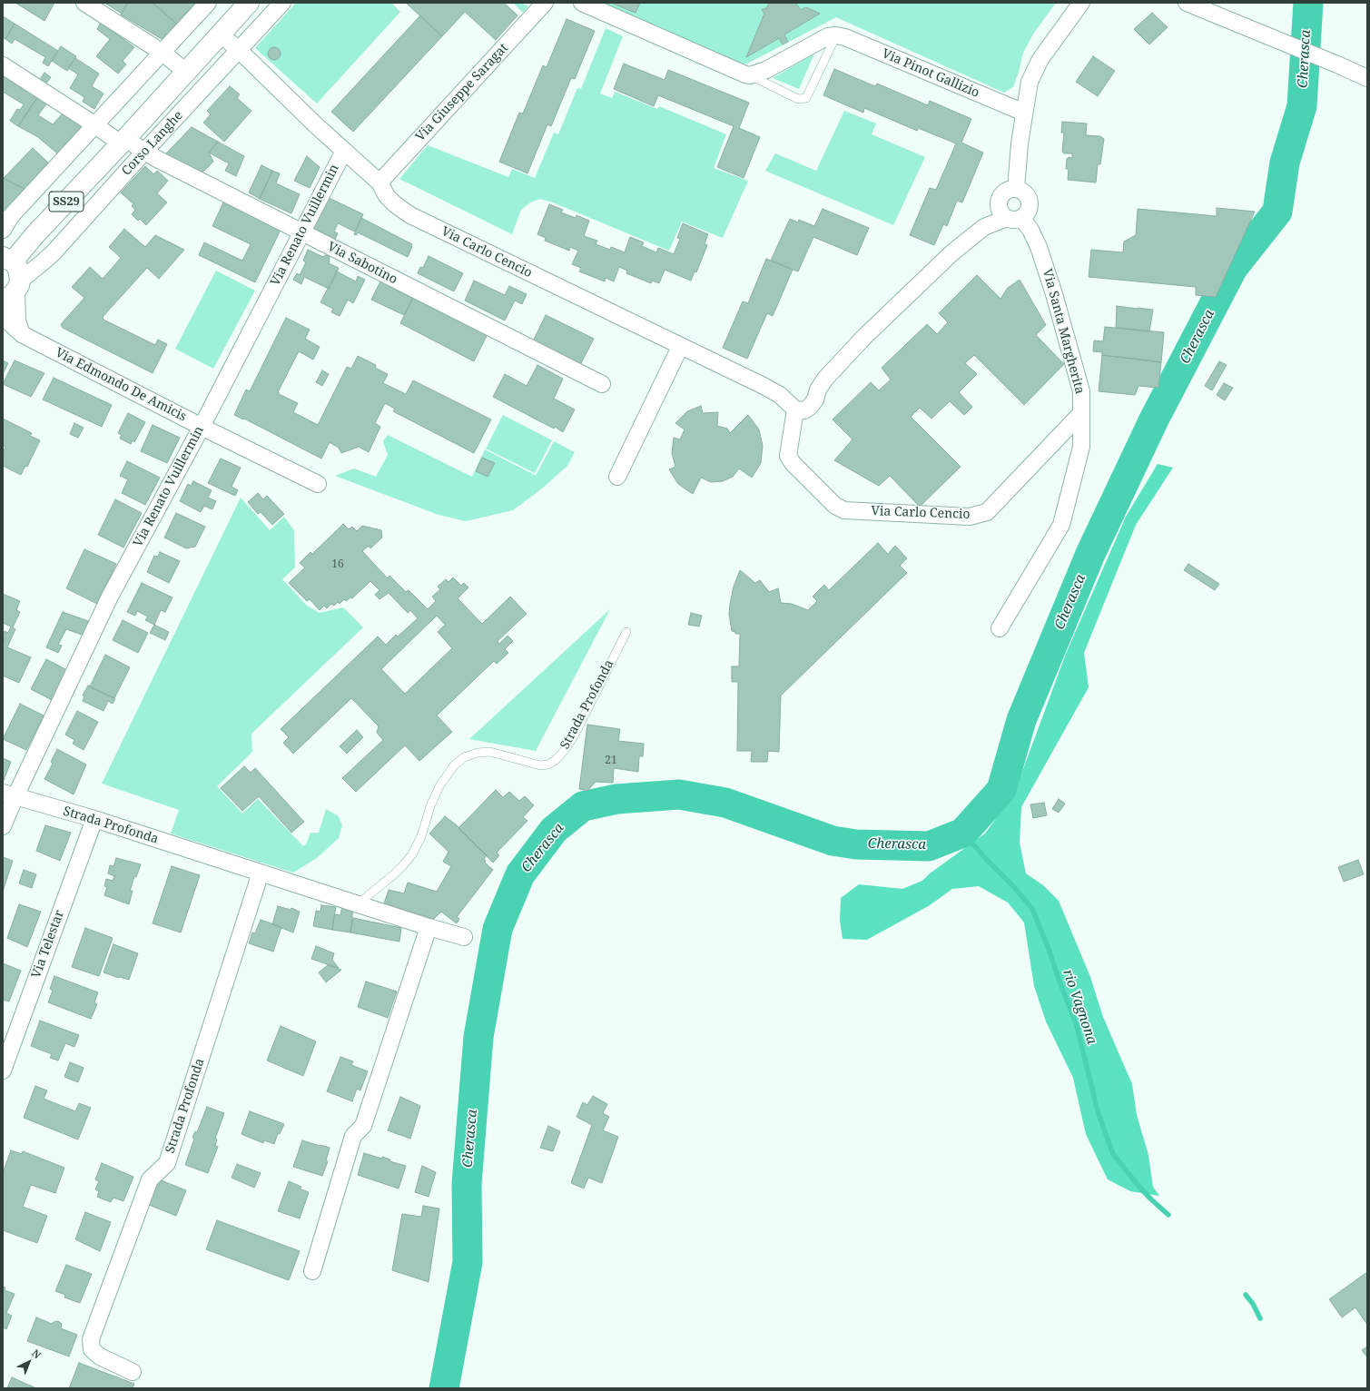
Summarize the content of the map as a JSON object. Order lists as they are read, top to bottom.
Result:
{
  "streets": {
    "main road": ["Corso Langhe", "SS29"],
    "street": [
      "Via Pinot Gallizio",
      "Via Giuseppe Saragat",
      "Via Renato Vuillermin",
      "Via Carlo Cencio",
      "Via Sabotino",
      "Via Santa Margherita",
      "Via Edmondo De Amicis",
      "Strada Profonda",
      "Via Telestar"
    ]
  },
  "crossings": [
    ["Via Giuseppe Saragat", "Via Carlo Cencio"],
    ["Corso Langhe", "Via Carlo Cencio"],
    ["Corso Langhe", "Via Sabotino"],
    ["Corso Langhe", "Via Edmondo De Amicis"],
    ["Via Renato Vuillermin", "Via Carlo Cencio"],
    ["Via Renato Vuillermin", "Via Sabotino"],
    ["Via Renato Vuillermin", "Via Edmondo De Amicis"],
    ["Via Renato Vuillermin", "Strada Profonda"],
    ["Via Carlo Cencio", "Via Santa Margherita"],
    ["Strada Profonda", "Via Telestar"]
  ],
  "water": ["Cherasca", "rio Vagnona"],
  "house_numbers": ["16", "21"],
  "north": "top right"
}
